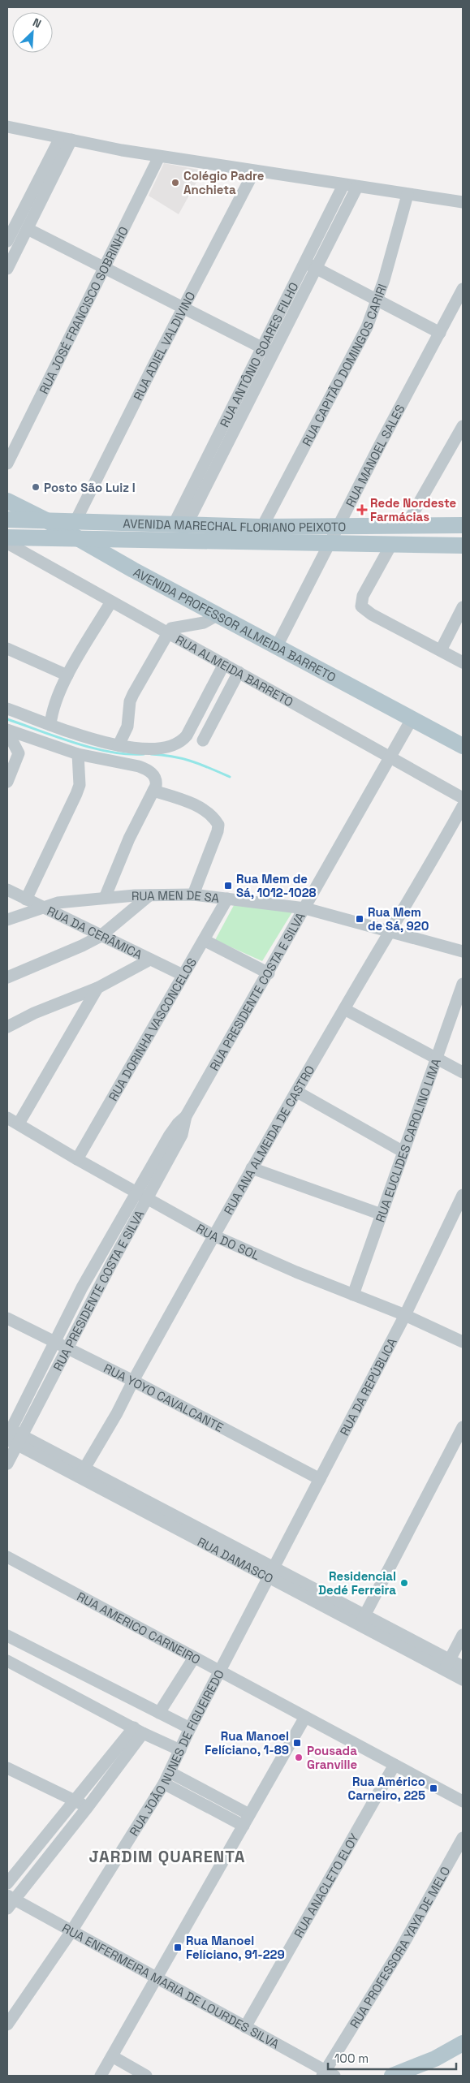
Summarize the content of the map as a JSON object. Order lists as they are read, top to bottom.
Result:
{
  "streets": {
    "main road": ["AVENIDA MARECHAL FLORIANO PEIXOTO", "AVENIDA PROFESSOR ALMEIDA BARRETO"],
    "street": [
      "RUA JOSÉ FRANCISCO SOBRINHO",
      "RUA ADIEL VALDIVINO",
      "RUA ANTÔNIO SOARES FILHO",
      "RUA CAPITÃO DOMINGOS CARIRI",
      "RUA MANOEL SALES",
      "RUA ALMEIDA BARRETO",
      "RUA MEN DE SA",
      "RUA DA CERÂMICA",
      "RUA PRESIDENTE COSTA E SILVA",
      "RUA DORINHA VASCONCELOS",
      "RUA ANA ALMEIDA DE CASTRO",
      "RUA EUCLIDES CAROLINO LIMA",
      "RUA DO SOL",
      "RUA DA REPÚBLICA",
      "RUA YOYO CAVALCANTE",
      "RUA DAMASCO",
      "RUA AMERICO CARNEIRO",
      "RUA JOÃO NUNES DE FIGUEIREDO",
      "RUA ANACLETO ELOY",
      "RUA PROFESSORA YAYA DE MELO",
      "RUA ENFERMEIRA MARIA DE LOURDES SILVA"
    ]
  },
  "crossings": [
    ["RUA ADIEL VALDIVINO", "AVENIDA MARECHAL FLORIANO PEIXOTO"],
    ["RUA ANTÔNIO SOARES FILHO", "AVENIDA MARECHAL FLORIANO PEIXOTO"],
    ["RUA CAPITÃO DOMINGOS CARIRI", "AVENIDA MARECHAL FLORIANO PEIXOTO"],
    ["RUA MANOEL SALES", "AVENIDA MARECHAL FLORIANO PEIXOTO"],
    ["RUA MANOEL SALES", "AVENIDA PROFESSOR ALMEIDA BARRETO"],
    ["AVENIDA MARECHAL FLORIANO PEIXOTO", "AVENIDA PROFESSOR ALMEIDA BARRETO"],
    ["AVENIDA PROFESSOR ALMEIDA BARRETO", "RUA PRESIDENTE COSTA E SILVA"],
    ["RUA ALMEIDA BARRETO", "RUA PRESIDENTE COSTA E SILVA"],
    ["RUA MEN DE SA", "RUA DA CERÂMICA"],
    ["RUA MEN DE SA", "RUA PRESIDENTE COSTA E SILVA"],
    ["RUA MEN DE SA", "RUA DORINHA VASCONCELOS"],
    ["RUA MEN DE SA", "RUA ANA ALMEIDA DE CASTRO"],
    ["RUA DA CERÂMICA", "RUA DORINHA VASCONCELOS"],
    ["RUA PRESIDENTE COSTA E SILVA", "RUA DO SOL"],
    ["RUA PRESIDENTE COSTA E SILVA", "RUA YOYO CAVALCANTE"],
    ["RUA PRESIDENTE COSTA E SILVA", "RUA DAMASCO"],
    ["RUA DORINHA VASCONCELOS", "RUA DO SOL"],
    ["RUA ANA ALMEIDA DE CASTRO", "RUA DO SOL"],
    ["RUA ANA ALMEIDA DE CASTRO", "RUA YOYO CAVALCANTE"],
    ["RUA ANA ALMEIDA DE CASTRO", "RUA DAMASCO"],
    ["RUA EUCLIDES CAROLINO LIMA", "RUA DO SOL"],
    ["RUA DO SOL", "RUA DA REPÚBLICA"],
    ["RUA DA REPÚBLICA", "RUA YOYO CAVALCANTE"],
    ["RUA DA REPÚBLICA", "RUA DAMASCO"],
    ["RUA DA REPÚBLICA", "RUA JOÃO NUNES DE FIGUEIREDO"],
    ["RUA DAMASCO", "RUA JOÃO NUNES DE FIGUEIREDO"],
    ["RUA AMERICO CARNEIRO", "RUA JOÃO NUNES DE FIGUEIREDO"],
    ["RUA AMERICO CARNEIRO", "RUA ANACLETO ELOY"],
    ["RUA JOÃO NUNES DE FIGUEIREDO", "RUA ENFERMEIRA MARIA DE LOURDES SILVA"],
    ["RUA ANACLETO ELOY", "RUA ENFERMEIRA MARIA DE LOURDES SILVA"],
    ["RUA PROFESSORA YAYA DE MELO", "RUA ENFERMEIRA MARIA DE LOURDES SILVA"]
  ],
  "districts": ["JARDIM QUARENTA"],
  "places": {
    "other": [
      "Colégio Padre Anchieta",
      "Posto São Luiz I",
      "Residencial Dedé Ferreira",
      "Pousada Granville"
    ],
    "health": ["Rede Nordeste Farmácias"],
    "transit": [
      "Rua Mem de Sá, 1012-1028",
      "Rua Mem de Sá, 920",
      "Rua Manoel Felíciano, 1-89",
      "Rua Américo Carneiro, 225",
      "Rua Manoel Felíciano, 91-229"
    ]
  },
  "scale_bar": "100 m",
  "north": "top right"
}
